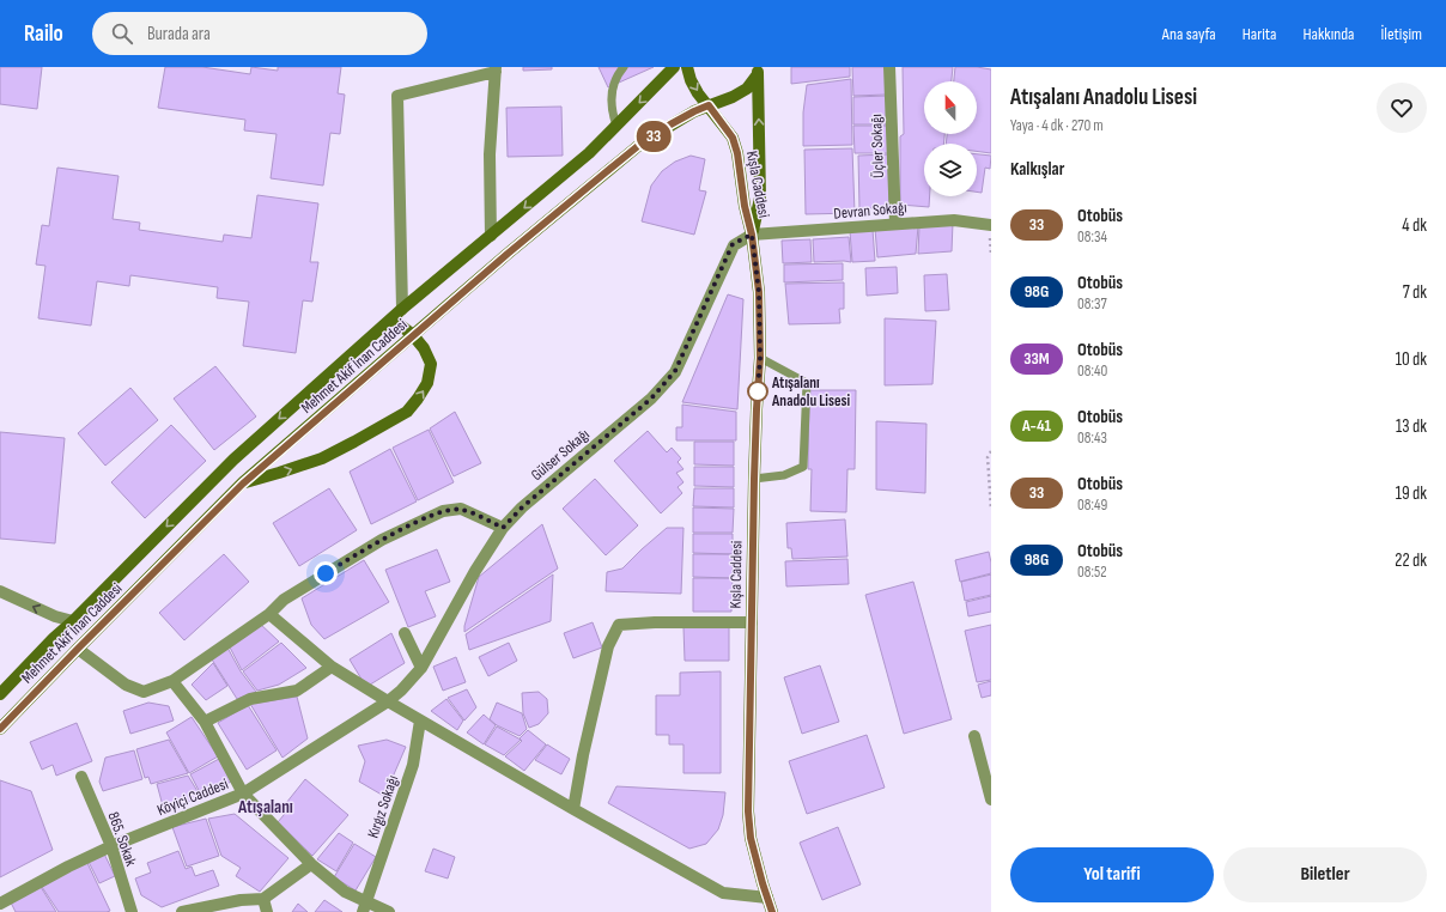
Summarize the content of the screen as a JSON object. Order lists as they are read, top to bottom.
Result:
{
  "streets": {
    "main road": ["Kışla Caddesi", "Mehmet Akif İnan Caddesi"],
    "street": [
      "Üçler Sokağı",
      "Devran Sokağı",
      "Gülser Sokağı",
      "Köyiçi Caddesi",
      "Kırgız Sokağı",
      "865. Sokak"
    ]
  },
  "crossings": [
    ["Üçler Sokağı", "Devran Sokağı"],
    ["Kışla Caddesi", "Devran Sokağı"],
    ["Kışla Caddesi", "Mehmet Akif İnan Caddesi"],
    ["Kışla Caddesi", "Gülser Sokağı"],
    ["Devran Sokağı", "Gülser Sokağı"],
    ["Gülser Sokağı", "Köyiçi Caddesi"],
    ["Köyiçi Caddesi", "865. Sokak"]
  ],
  "districts": ["Atışalanı"],
  "places": ["Atışalanı Anadolu Lisesi"],
  "lines": ["bus line 33"],
  "north": "top",
  "page": {
    "header": "Railo",
    "search": "Burada ara",
    "nav": [
      "Ana sayfa",
      "Harita",
      "Hakkında",
      "İletişim"
    ],
    "on_map": "33",
    "heading": [
      ["Atışalanı Anadolu Lisesi", "Yaya · 4 dk · 270 m"],
      "Kalkışlar"
    ],
    "list": [
      {
        "mark": "33",
        "name": "Otobüs",
        "note": "08:34",
        "value": "4 dk"
      },
      {
        "mark": "98G",
        "name": "Otobüs",
        "note": "08:37",
        "value": "7 dk"
      },
      {
        "mark": "33M",
        "name": "Otobüs",
        "note": "08:40",
        "value": "10 dk"
      },
      {
        "mark": "A-41",
        "name": "Otobüs",
        "note": "08:43",
        "value": "13 dk"
      },
      {
        "mark": "33",
        "name": "Otobüs",
        "note": "08:49",
        "value": "19 dk"
      },
      {
        "mark": "98G",
        "name": "Otobüs",
        "note": "08:52",
        "value": "22 dk"
      }
    ],
    "buttons": ["Yol tarifi", "Biletler"]
  }
}
